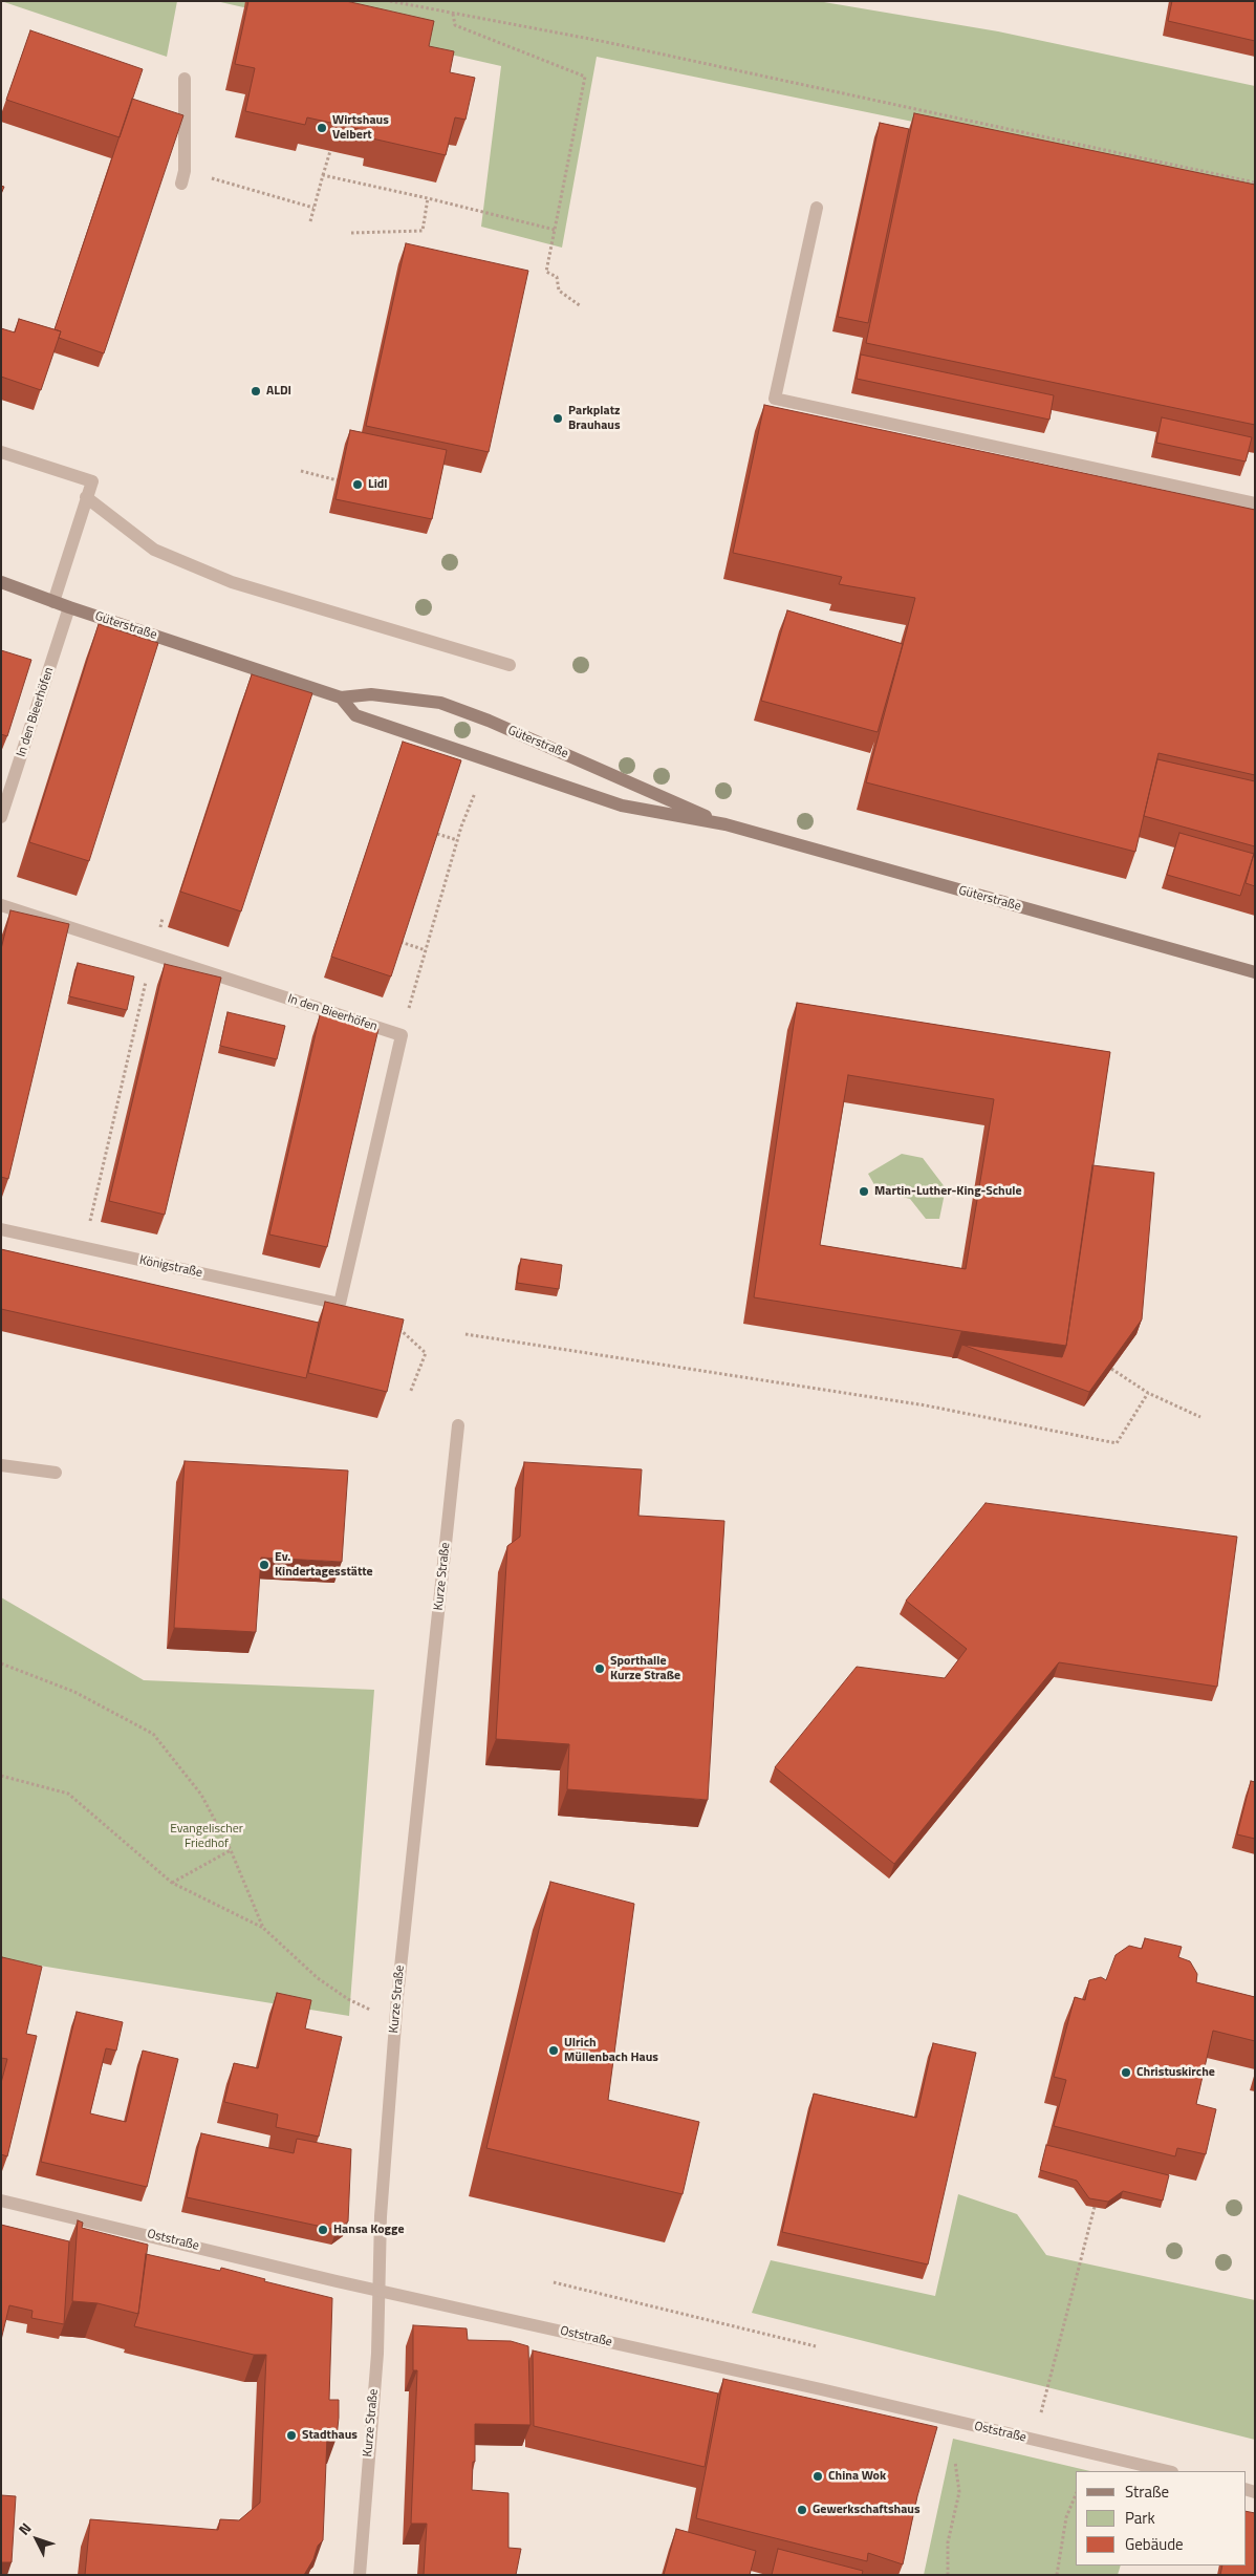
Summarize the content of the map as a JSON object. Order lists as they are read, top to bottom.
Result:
{
  "streets": {
    "main road": ["Güterstraße"],
    "street": [
      "In den Bieerhöfen",
      "Königstraße",
      "Kurze Straße",
      "Oststraße"
    ]
  },
  "crossings": [
    ["Güterstraße", "In den Bieerhöfen"],
    ["In den Bieerhöfen", "Königstraße"],
    ["Kurze Straße", "Oststraße"]
  ],
  "parks": ["Evangelischer Friedhof"],
  "places": [
    "Wirtshaus Velbert",
    "ALDI",
    "Parkplatz Brauhaus",
    "Lidl",
    "Martin-Luther-King-Schule",
    "Ev. Kindertagesstätte",
    "Sporthalle Kurze Straße",
    "Ulrich Müllenbach Haus",
    "Christuskirche",
    "Hansa Kogge",
    "Stadthaus",
    "China Wok",
    "Gewerkschaftshaus"
  ],
  "legend": ["Straße", "Park", "Gebäude"],
  "north": "top left"
}
